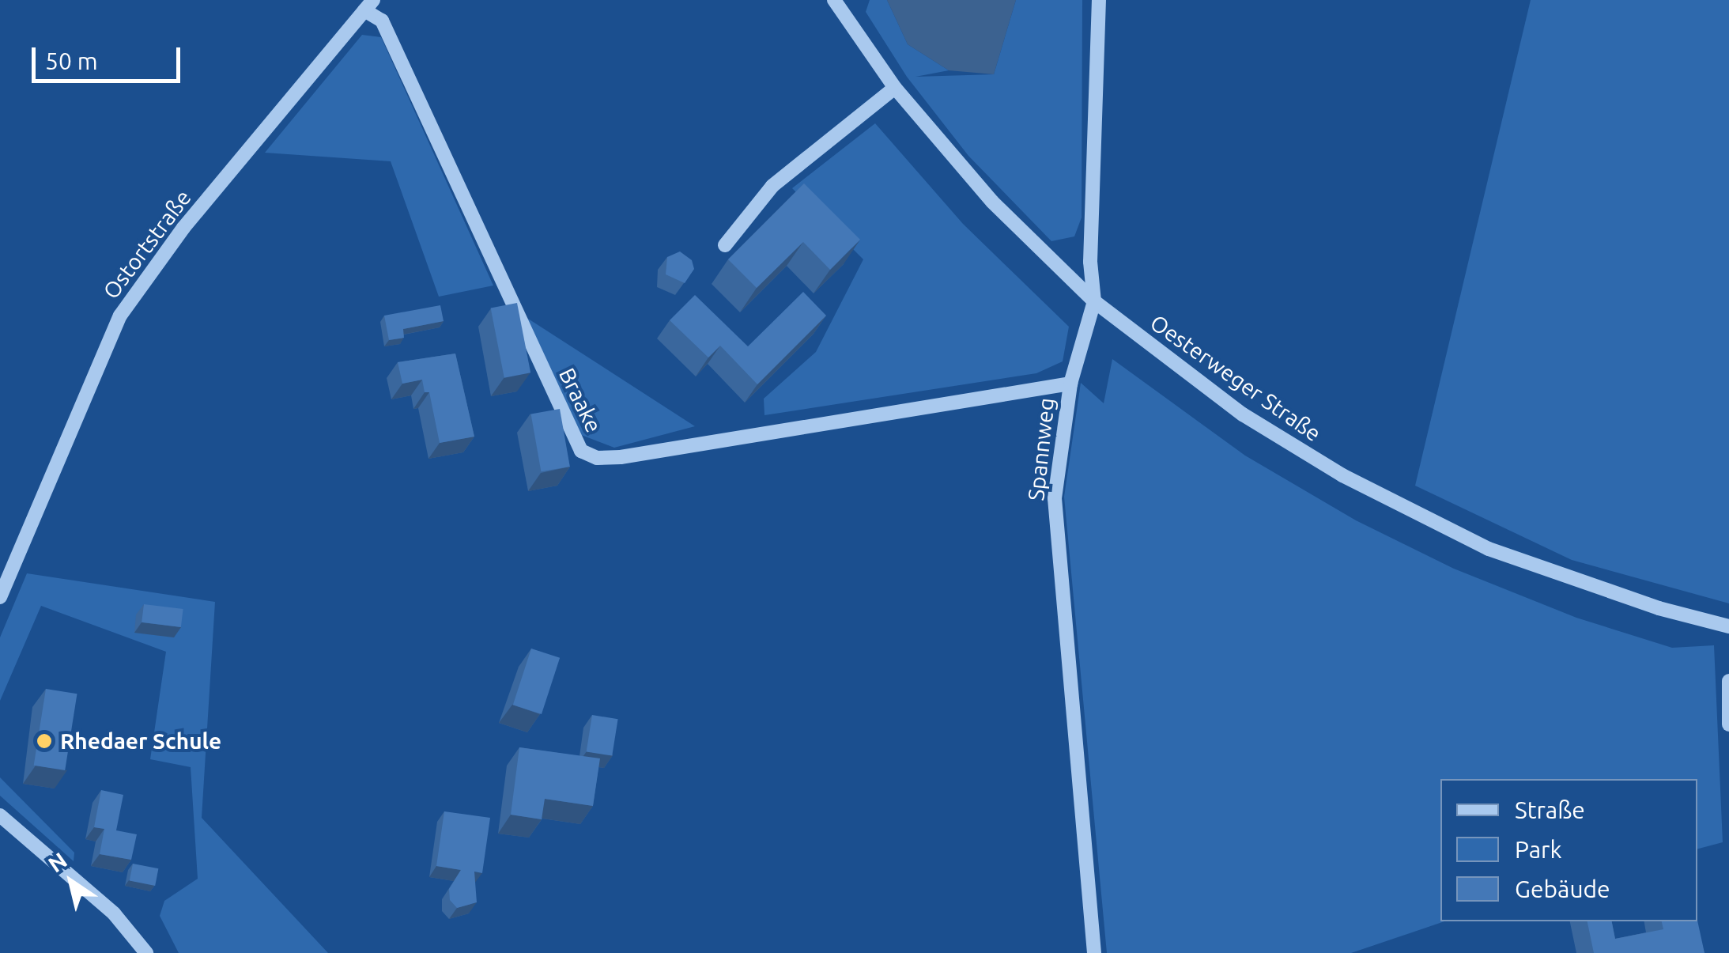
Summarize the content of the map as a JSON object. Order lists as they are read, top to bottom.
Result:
{
  "streets": {
    "street": [
      "Ostortstraße",
      "Oesterweger Straße",
      "Braake",
      "Spannweg"
    ]
  },
  "crossings": [
    ["Ostortstraße", "Braake"],
    ["Oesterweger Straße", "Spannweg"],
    ["Braake", "Spannweg"]
  ],
  "places": ["Rhedaer Schule"],
  "legend": ["Straße", "Park", "Gebäude"],
  "scale_bar": "50 m",
  "north": "top left"
}
